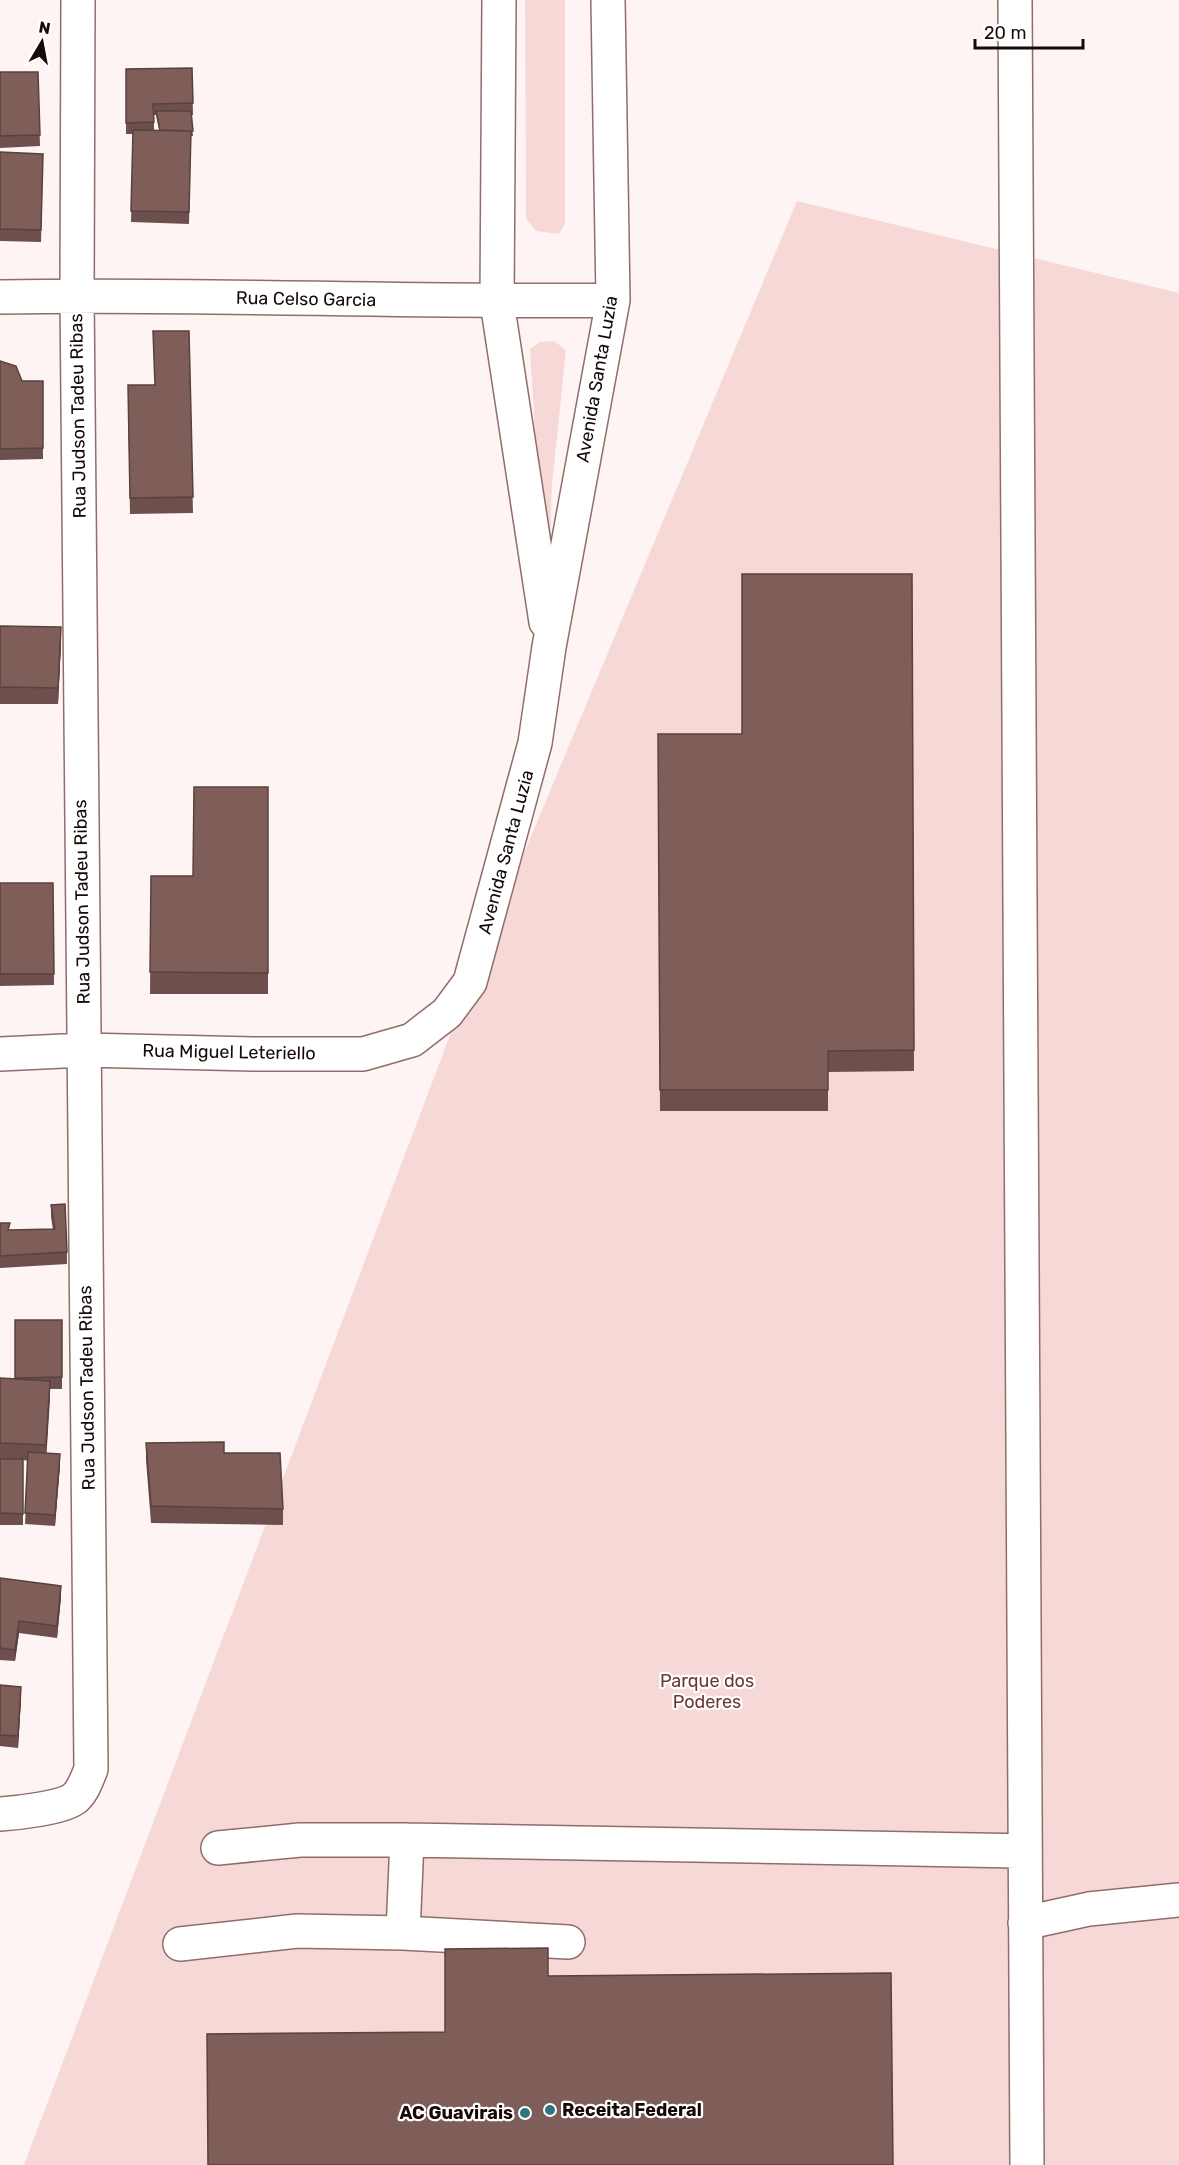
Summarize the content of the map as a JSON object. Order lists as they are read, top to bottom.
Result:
{
  "streets": {
    "street": [
      "Rua Celso Garcia",
      "Avenida Santa Luzia",
      "Rua Judson Tadeu Ribas",
      "Rua Miguel Leteriello"
    ]
  },
  "crossings": [
    ["Rua Celso Garcia", "Avenida Santa Luzia"],
    ["Rua Celso Garcia", "Rua Judson Tadeu Ribas"],
    ["Avenida Santa Luzia", "Rua Miguel Leteriello"],
    ["Rua Judson Tadeu Ribas", "Rua Miguel Leteriello"]
  ],
  "parks": ["Parque dos Poderes"],
  "places": ["Receita Federal", "AC Guavirais"],
  "scale_bar": "20 m",
  "north": "top"
}
